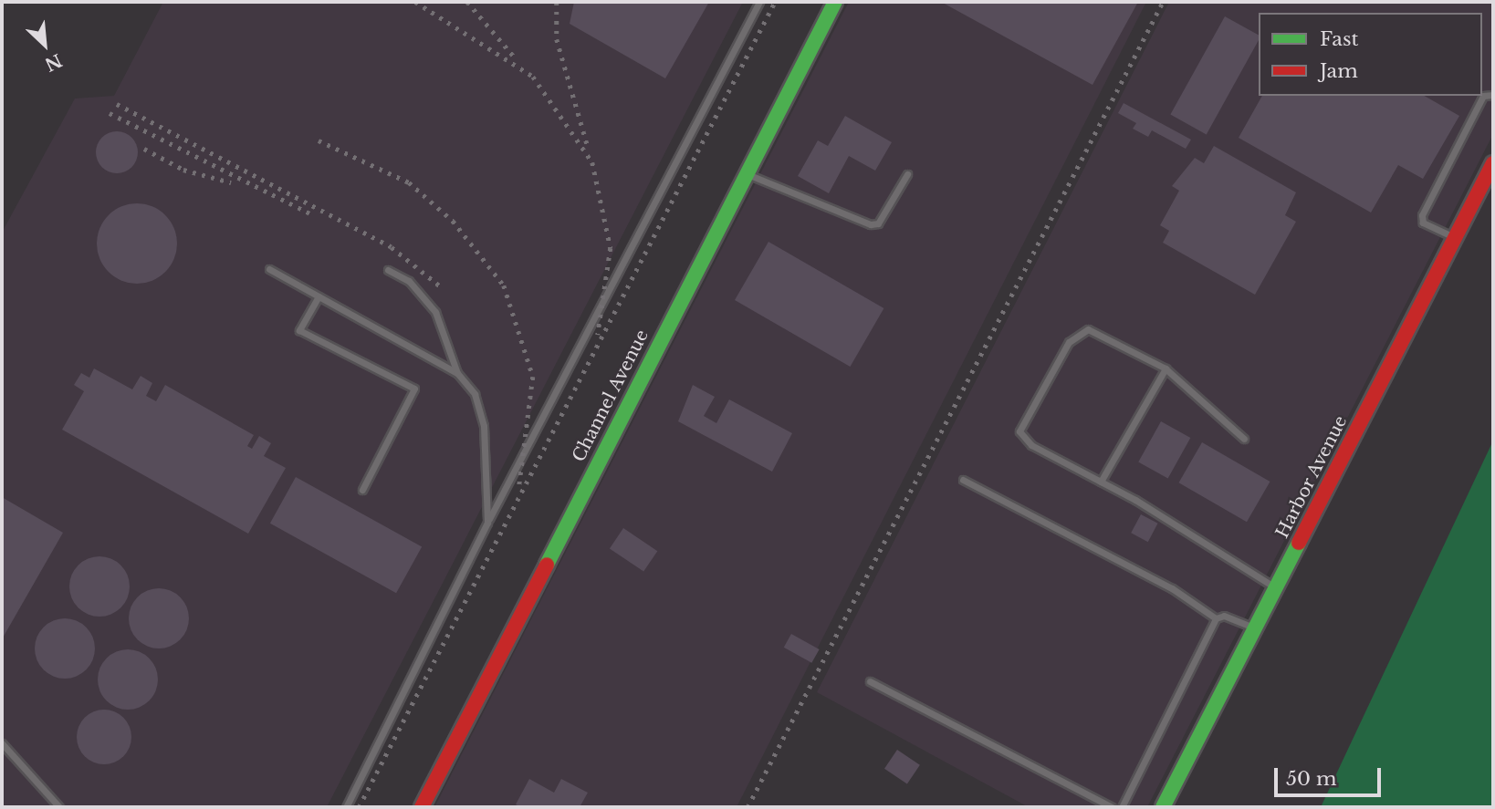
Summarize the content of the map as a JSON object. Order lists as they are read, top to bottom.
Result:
{
  "streets": {
    "street": ["Channel Avenue", "Harbor Avenue"]
  },
  "legend": ["Fast", "Jam"],
  "scale_bar": "50 m",
  "north": "bottom right"
}
